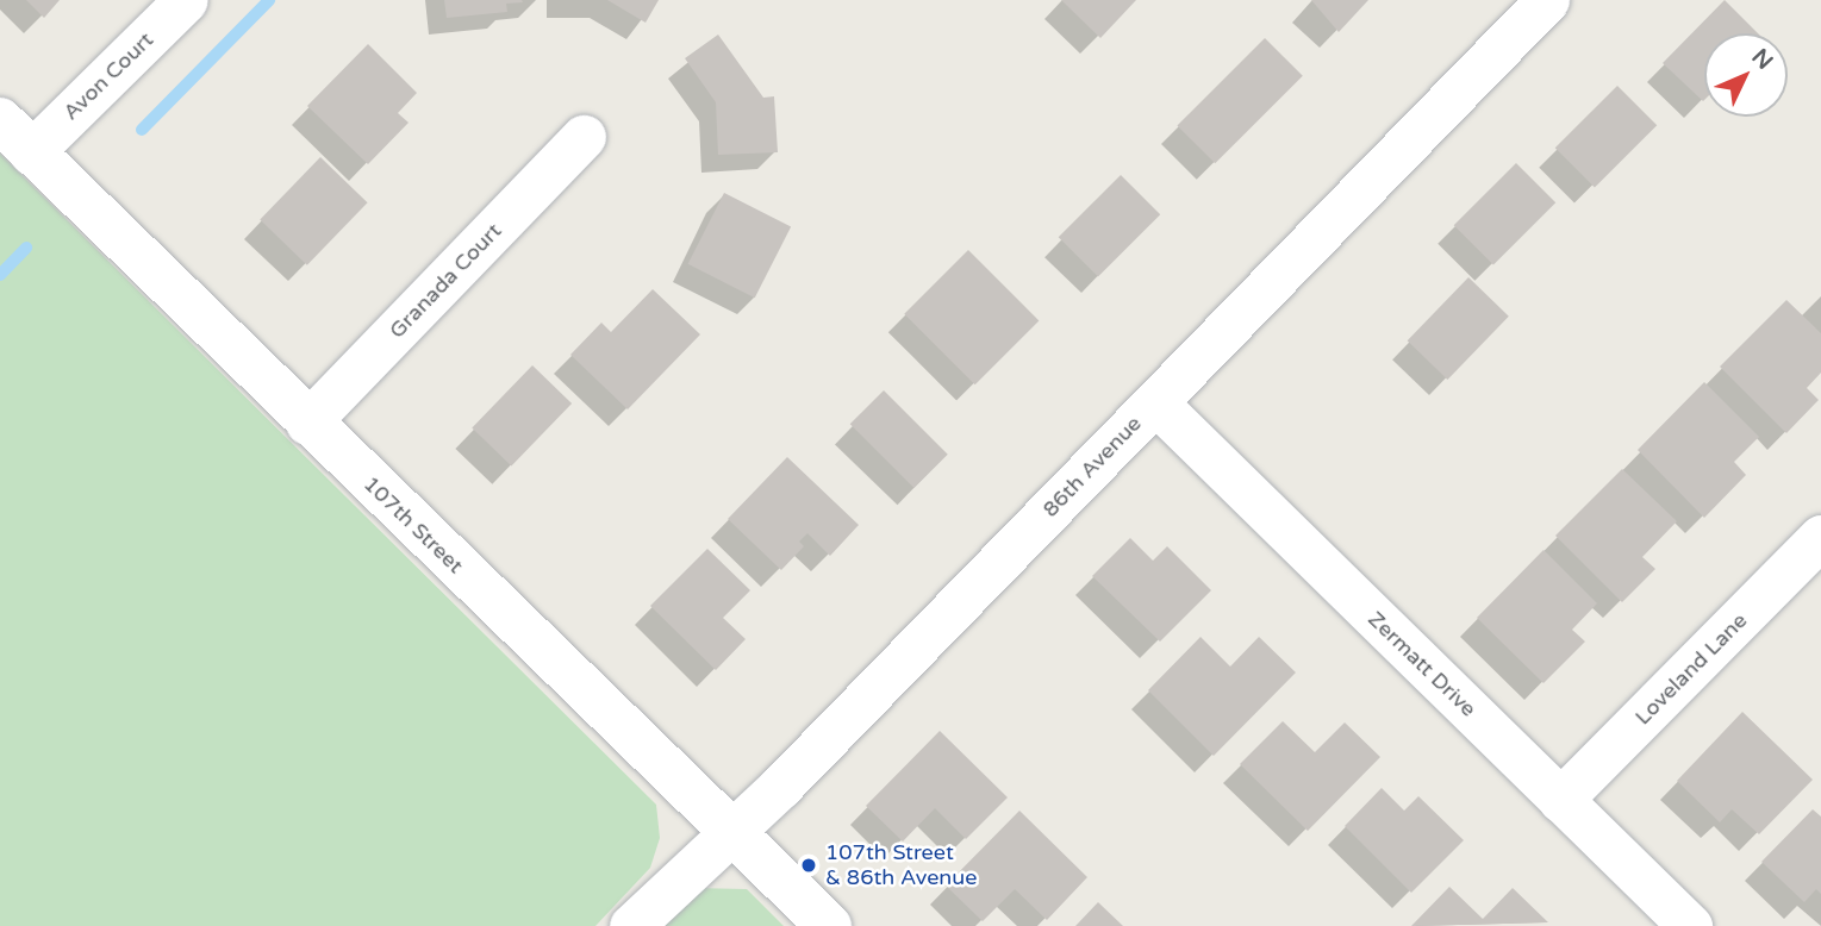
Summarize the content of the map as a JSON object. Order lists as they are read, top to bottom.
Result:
{
  "streets": {
    "street": [
      "Avon Court",
      "Granada Court",
      "86th Avenue",
      "107th Street",
      "Zermatt Drive",
      "Loveland Lane"
    ]
  },
  "crossings": [
    ["Avon Court", "107th Street"],
    ["Granada Court", "107th Street"],
    ["86th Avenue", "107th Street"],
    ["86th Avenue", "Zermatt Drive"],
    ["Zermatt Drive", "Loveland Lane"]
  ],
  "places": ["107th Street & 86th Avenue"],
  "north": "top right"
}
